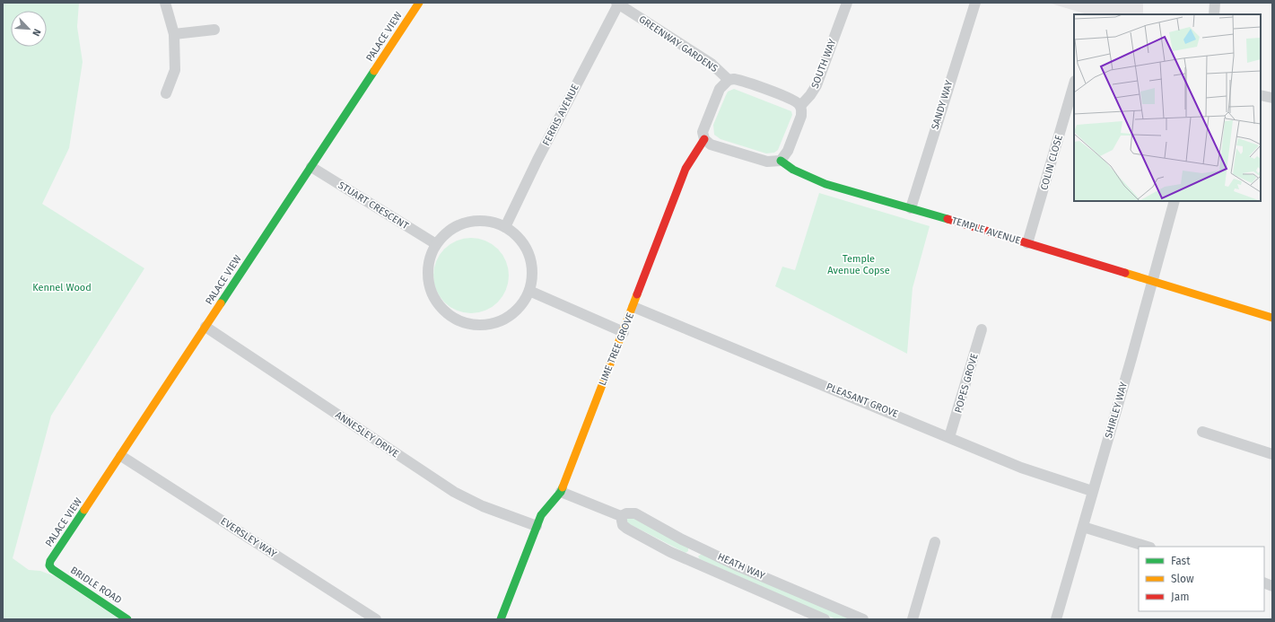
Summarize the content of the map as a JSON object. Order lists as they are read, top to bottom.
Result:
{
  "streets": {
    "street": [
      "PALACE VIEW",
      "GREENWAY GARDENS",
      "SOUTH WAY",
      "SANDY WAY",
      "FERRIS AVENUE",
      "COLIN CLOSE",
      "STUART CRESCENT",
      "TEMPLE AVENUE",
      "LIME TREE GROVE",
      "POPES GROVE",
      "PLEASANT GROVE",
      "SHIRLEY WAY",
      "ANNESLEY DRIVE",
      "EVERSLEY WAY",
      "HEATH WAY",
      "BRIDLE ROAD"
    ]
  },
  "crossings": [
    ["PALACE VIEW", "STUART CRESCENT"],
    ["PALACE VIEW", "ANNESLEY DRIVE"],
    ["PALACE VIEW", "EVERSLEY WAY"],
    ["PALACE VIEW", "BRIDLE ROAD"],
    ["GREENWAY GARDENS", "SOUTH WAY"],
    ["GREENWAY GARDENS", "FERRIS AVENUE"],
    ["GREENWAY GARDENS", "TEMPLE AVENUE"],
    ["GREENWAY GARDENS", "LIME TREE GROVE"],
    ["SOUTH WAY", "TEMPLE AVENUE"],
    ["SOUTH WAY", "LIME TREE GROVE"],
    ["SANDY WAY", "TEMPLE AVENUE"],
    ["FERRIS AVENUE", "STUART CRESCENT"],
    ["COLIN CLOSE", "TEMPLE AVENUE"],
    ["TEMPLE AVENUE", "LIME TREE GROVE"],
    ["TEMPLE AVENUE", "SHIRLEY WAY"],
    ["LIME TREE GROVE", "PLEASANT GROVE"],
    ["LIME TREE GROVE", "ANNESLEY DRIVE"],
    ["LIME TREE GROVE", "HEATH WAY"],
    ["POPES GROVE", "PLEASANT GROVE"],
    ["PLEASANT GROVE", "SHIRLEY WAY"]
  ],
  "parks": ["Temple Avenue Copse", "Kennel Wood"],
  "legend": ["Fast", "Slow", "Jam"],
  "north": "bottom right"
}
